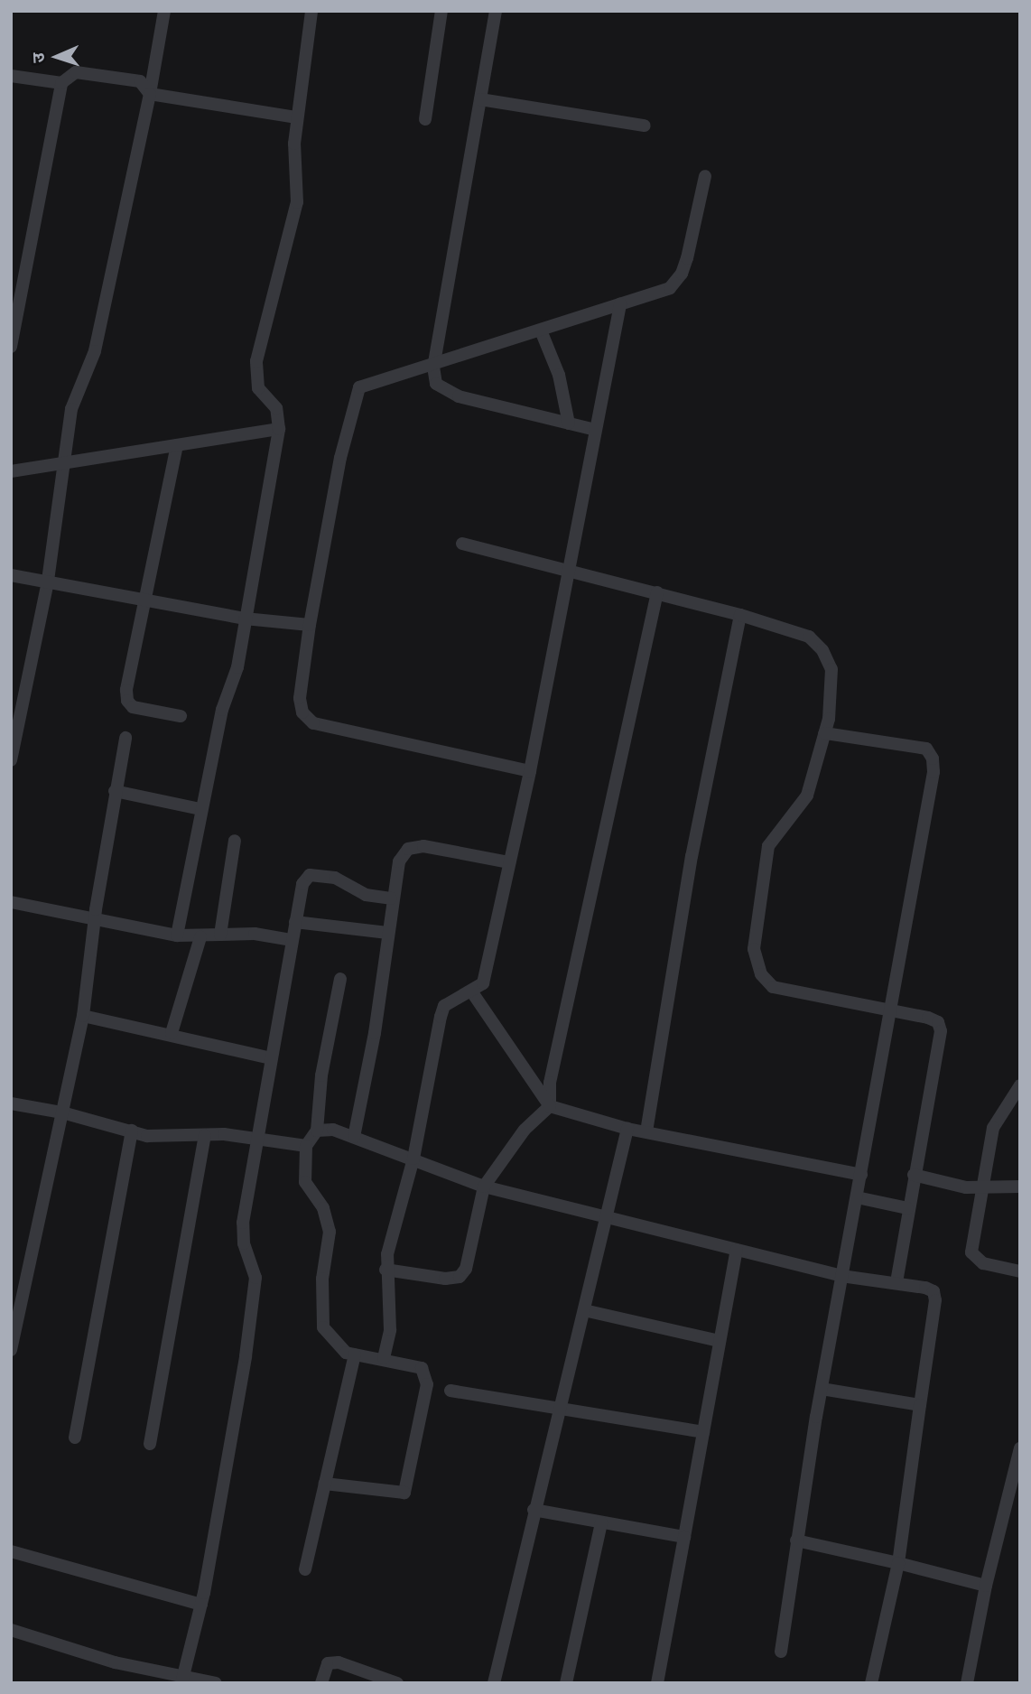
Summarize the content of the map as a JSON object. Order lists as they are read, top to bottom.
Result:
{
  "north": "left"
}
